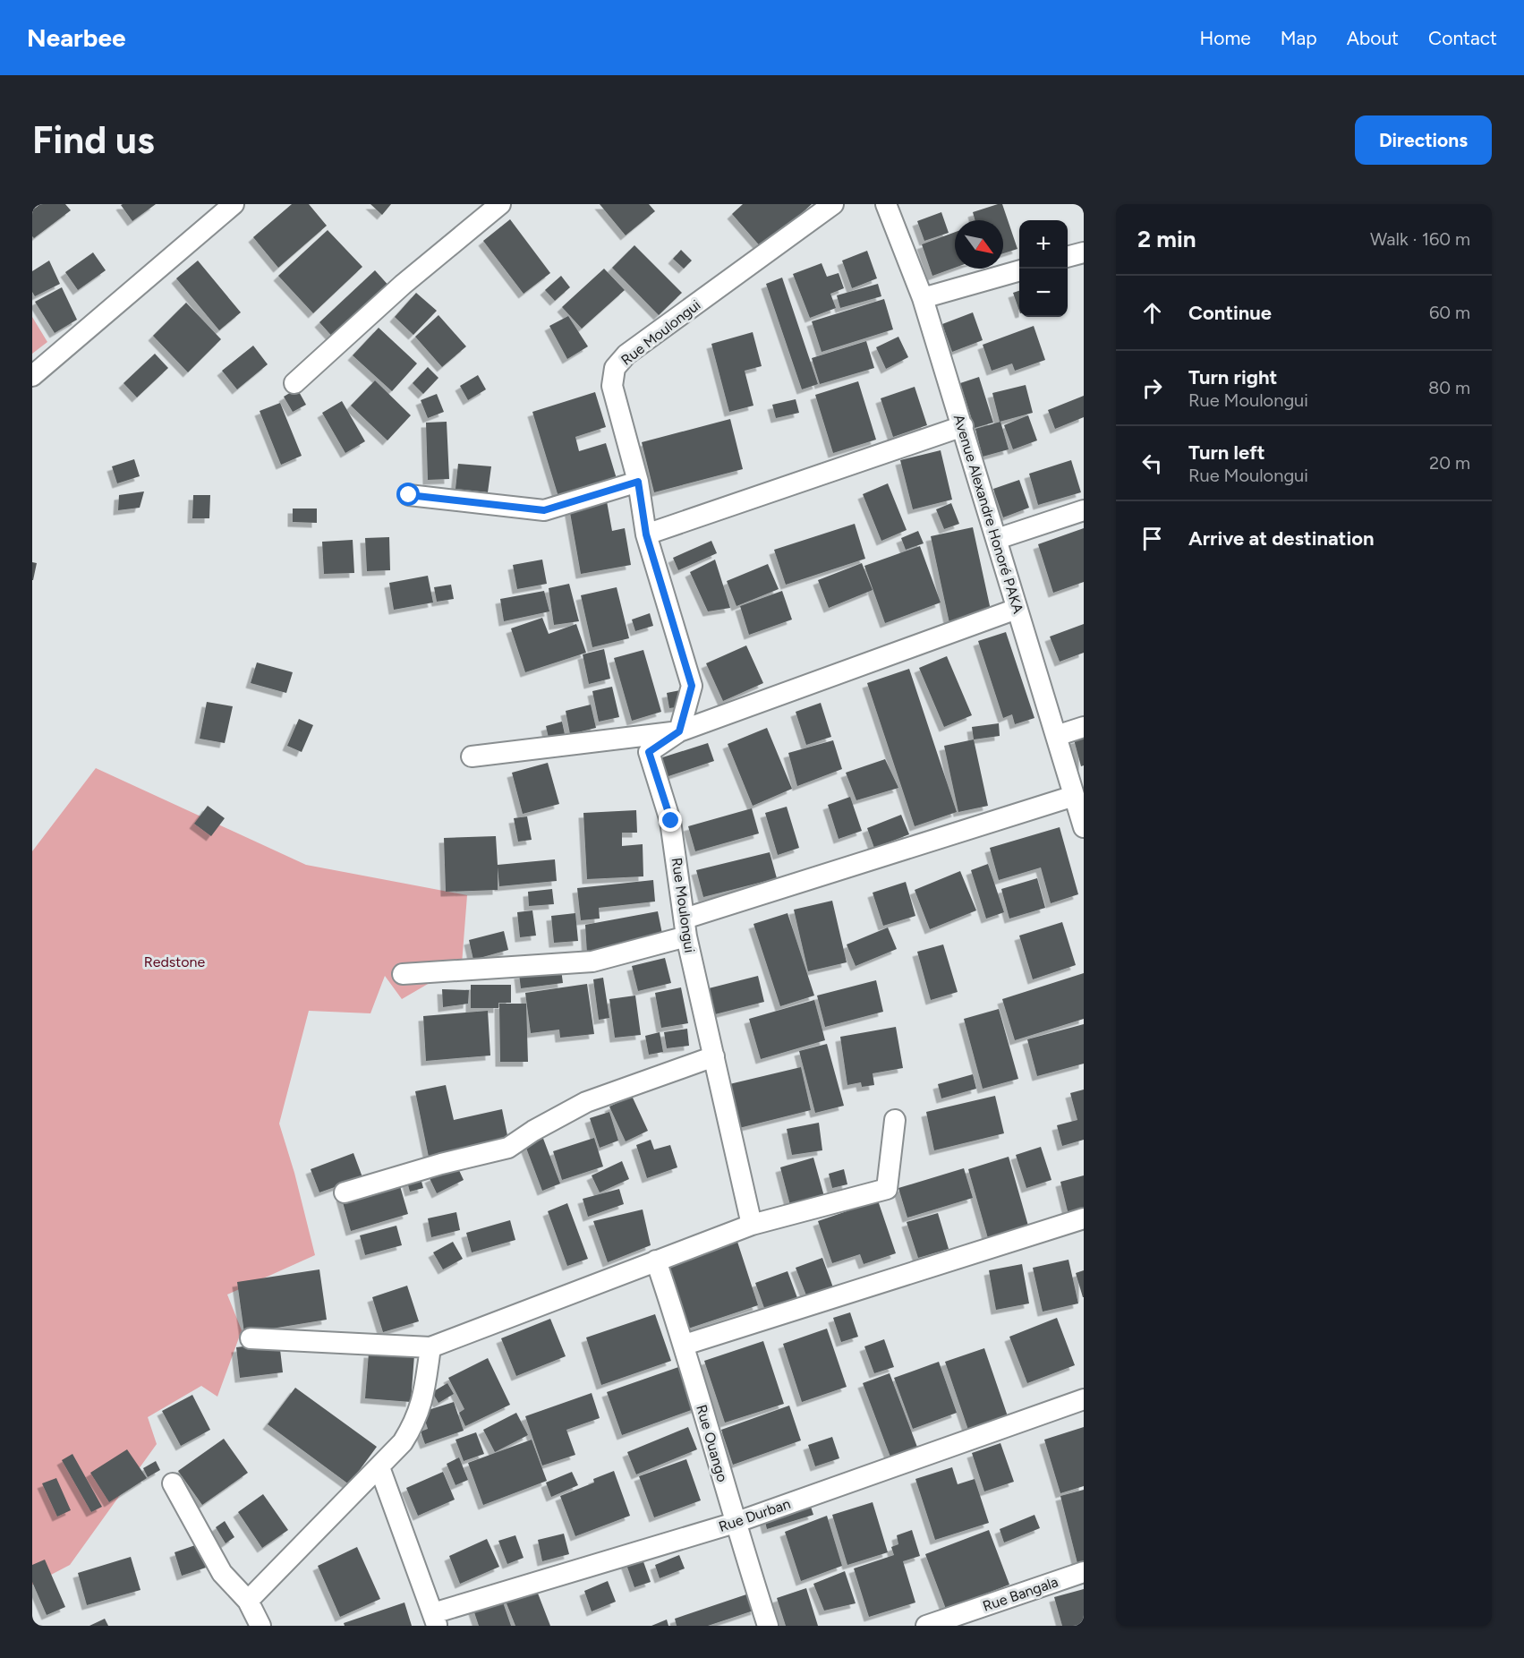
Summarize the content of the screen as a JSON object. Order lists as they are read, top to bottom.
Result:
{
  "streets": {
    "street": [
      "Rue Moulongui",
      "Avenue Alexandre Honoré PAKA",
      "Rue Ouango",
      "Rue Durban",
      "Rue Bangala"
    ]
  },
  "crossings": [
    ["Rue Ouango", "Rue Durban"]
  ],
  "parks": ["Redstone"],
  "north": "bottom right",
  "page": {
    "header": "Nearbee",
    "nav": [
      "Home",
      "Map",
      "About",
      "Contact"
    ],
    "buttons": "Directions",
    "title": "Find us",
    "heading": ["2 min", "Walk · 160 m"],
    "map_buttons": ["+", "−"],
    "list": [
      ["Continue", "60 m"],
      ["Turn right", "Rue Moulongui", "80 m"],
      ["Turn left", "Rue Moulongui", "20 m"],
      "Arrive at destination"
    ]
  }
}
